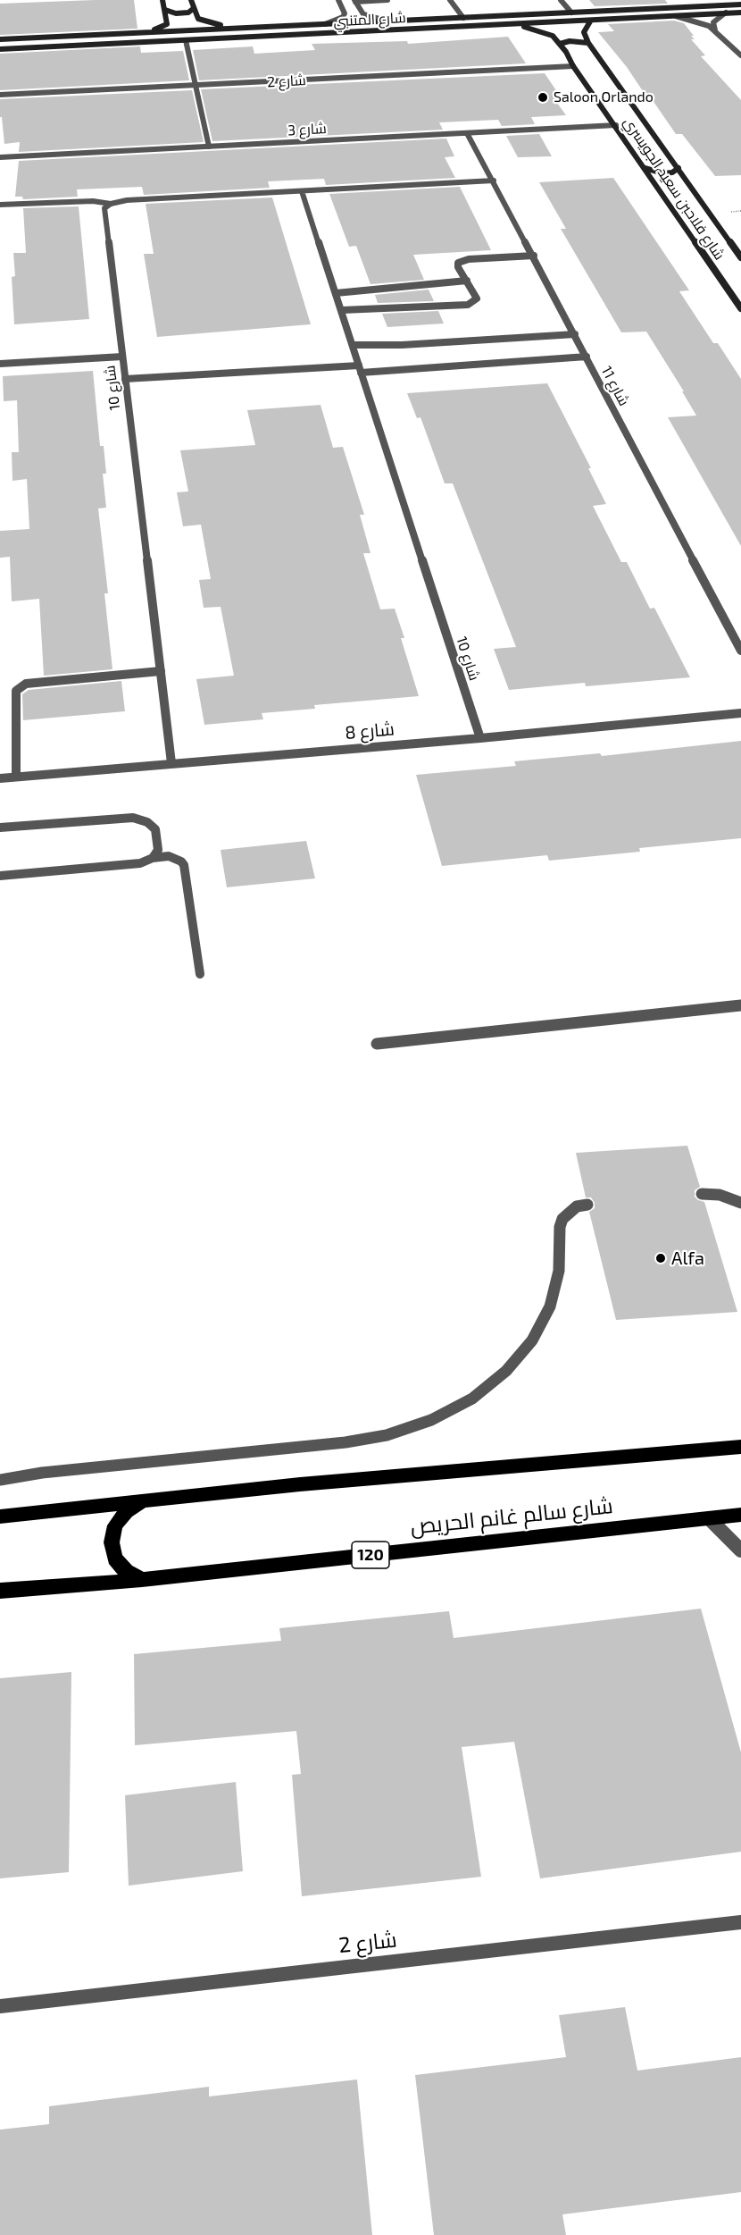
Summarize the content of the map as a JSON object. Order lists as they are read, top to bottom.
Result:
{
  "streets": {
    "main road": ["شارع سالم غانم الحريص", "120"],
    "street": [
      "شارع المتنبي",
      "شارع 2",
      "شارع 3",
      "شارع فلاحبن سعيد الجويسري",
      "شارع 11",
      "شارع 10",
      "شارع 8"
    ]
  },
  "crossings": [
    ["شارع 2", "شارع فلاحبن سعيد الجويسري"],
    ["شارع 3", "شارع فلاحبن سعيد الجويسري"],
    ["شارع 3", "شارع 11"],
    ["شارع 10", "شارع 8"]
  ],
  "places": ["Saloon Orlando", "Alfa"]
}
